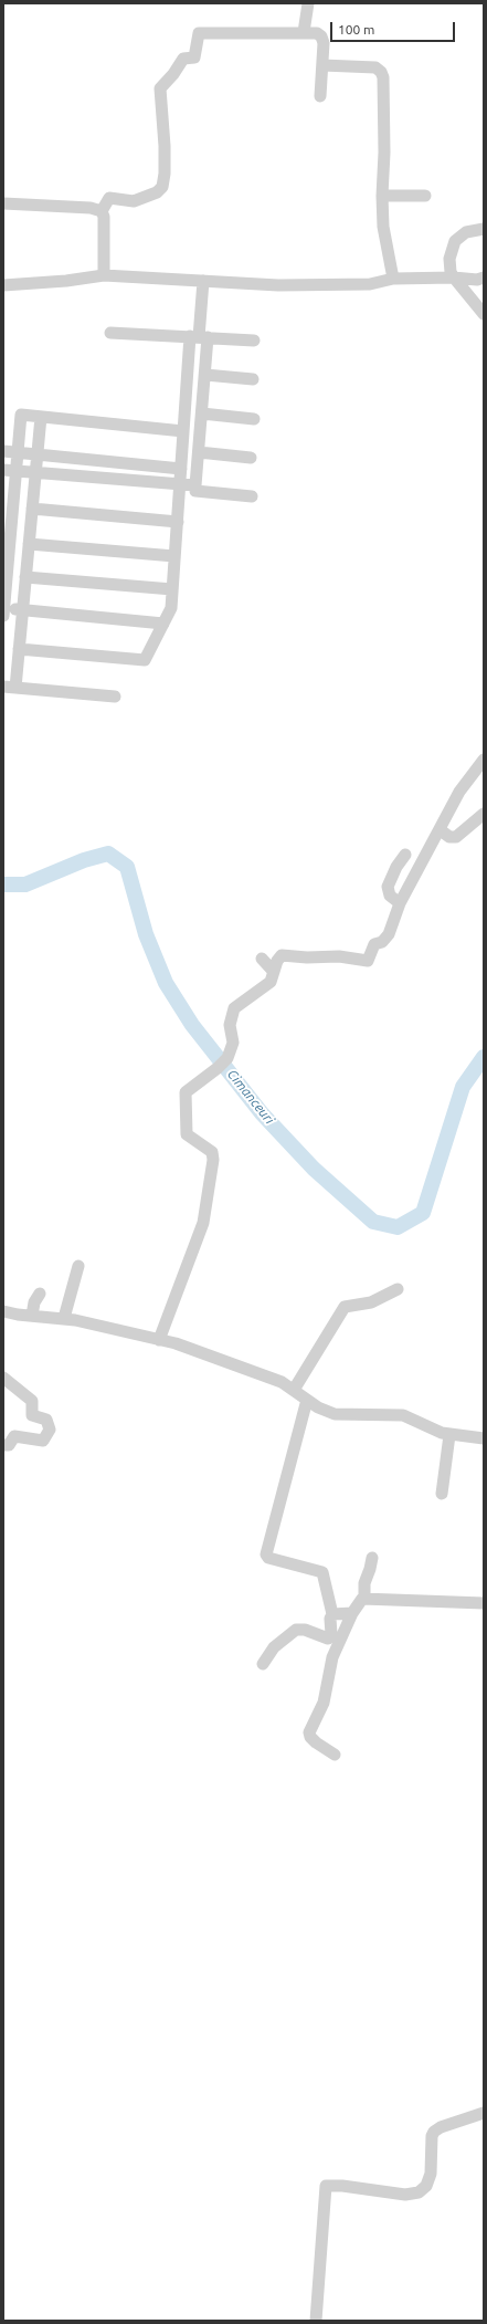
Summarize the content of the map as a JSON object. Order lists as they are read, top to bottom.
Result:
{
  "water": ["Cimanceuri"],
  "scale_bar": "100 m"
}
